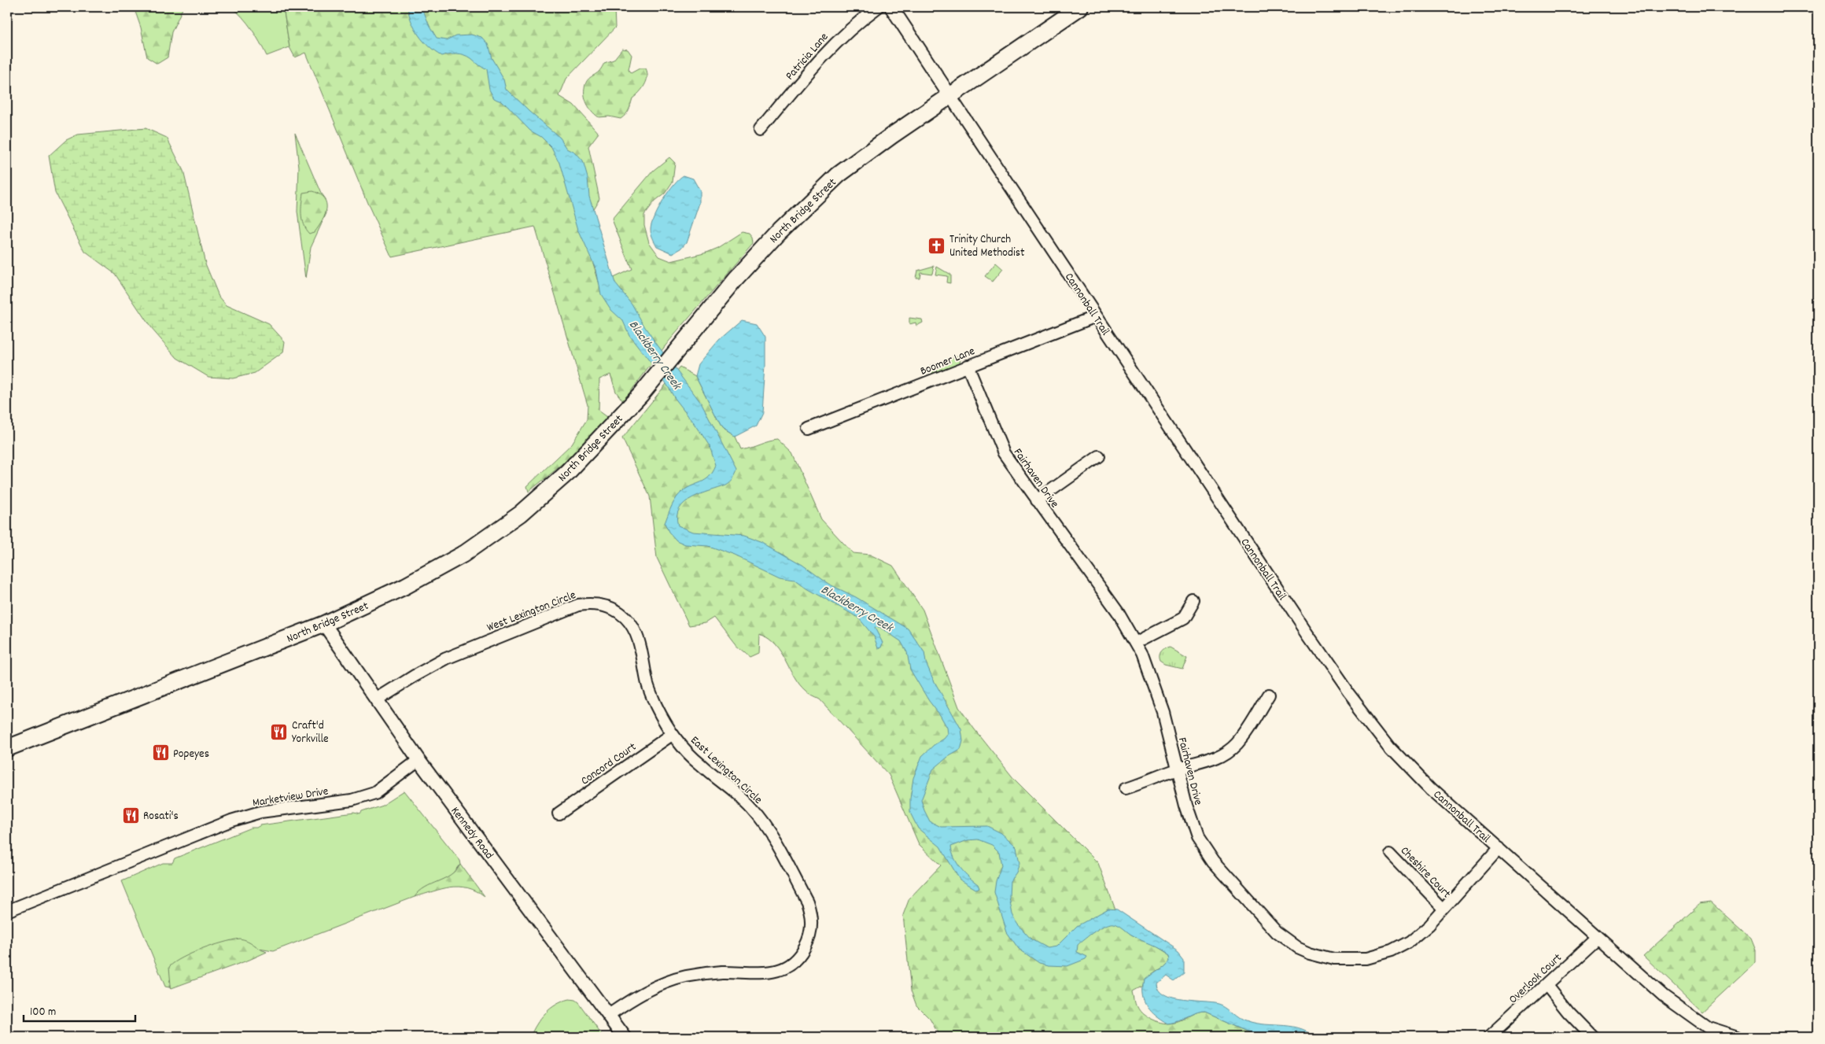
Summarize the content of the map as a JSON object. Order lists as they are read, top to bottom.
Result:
{
  "streets": {
    "highway": ["North Bridge Street"],
    "main road": ["Cannonball Trail", "Kennedy Road"],
    "street": [
      "Patricia Lane",
      "Boomer Lane",
      "Fairhaven Drive",
      "West Lexington Circle",
      "Concord Court",
      "East Lexington Circle",
      "Marketview Drive",
      "Cheshire Court",
      "Overlook Court"
    ]
  },
  "crossings": [
    ["North Bridge Street", "Cannonball Trail"],
    ["North Bridge Street", "Kennedy Road"],
    ["Cannonball Trail", "Boomer Lane"],
    ["Cannonball Trail", "Fairhaven Drive"],
    ["Cannonball Trail", "Overlook Court"],
    ["Boomer Lane", "Fairhaven Drive"],
    ["Fairhaven Drive", "Cheshire Court"],
    ["West Lexington Circle", "Concord Court"],
    ["West Lexington Circle", "East Lexington Circle"],
    ["West Lexington Circle", "Kennedy Road"],
    ["Concord Court", "East Lexington Circle"],
    ["East Lexington Circle", "Kennedy Road"],
    ["Marketview Drive", "Kennedy Road"]
  ],
  "water": ["Blackberry Creek"],
  "places": {
    "church": ["Trinity Church United Methodist"],
    "restaurant": ["Craft'd Yorkville", "Popeyes", "Rosati's"]
  },
  "scale_bar": "100 m"
}
